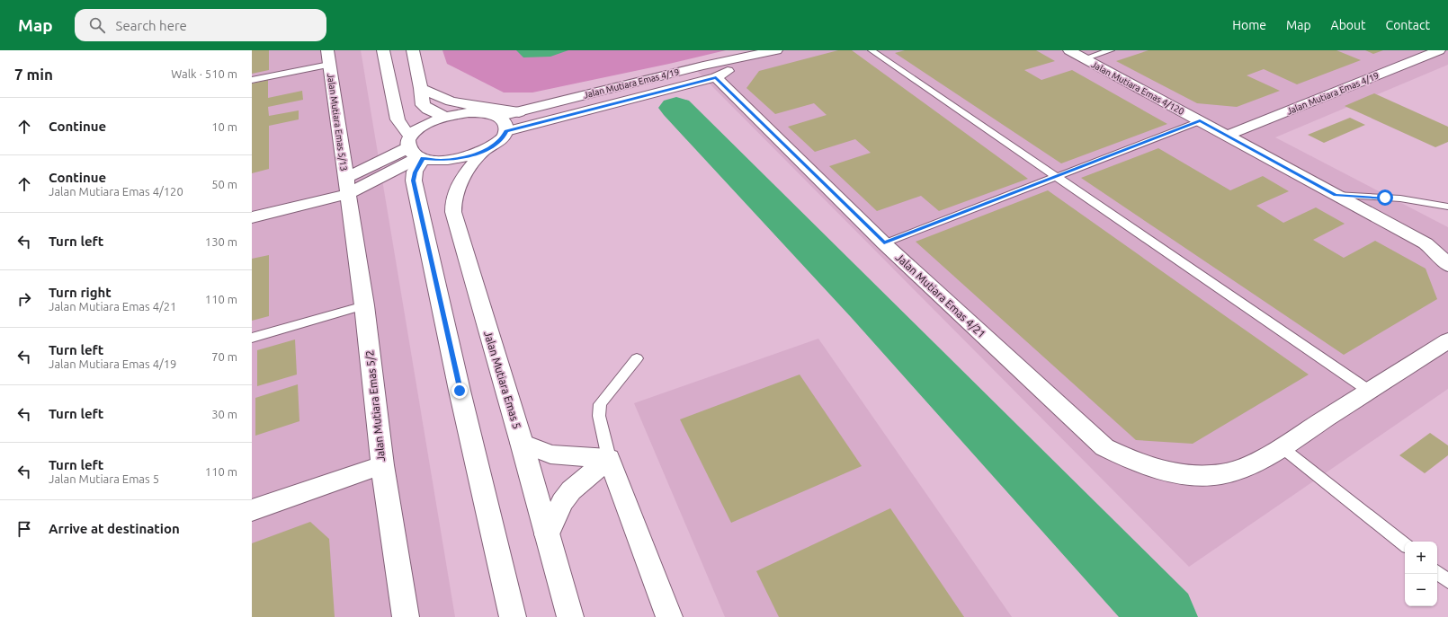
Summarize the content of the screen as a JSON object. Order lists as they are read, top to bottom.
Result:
{
  "streets": {
    "street": [
      "Jalan Mutiara Emas 4/19",
      "Jalan Mutiara Emas 4/120",
      "Jalan Mutiara Emas 5/13",
      "Jalan Mutiara Emas 4/21",
      "Jalan Mutiara Emas 5",
      "Jalan Mutiara Emas 5/2"
    ]
  },
  "crossings": [
    ["Jalan Mutiara Emas 4/19", "Jalan Mutiara Emas 4/120"],
    ["Jalan Mutiara Emas 4/19", "Jalan Mutiara Emas 4/21"],
    ["Jalan Mutiara Emas 5/13", "Jalan Mutiara Emas 5/2"]
  ],
  "page": {
    "header": "Map",
    "search": "Search here",
    "nav": [
      "Home",
      "Map",
      "About",
      "Contact"
    ],
    "heading": ["7 min", "Walk · 510 m"],
    "list": [
      ["Continue", "10 m"],
      ["Continue", "Jalan Mutiara Emas 4/120", "50 m"],
      ["Turn left", "130 m"],
      ["Turn right", "Jalan Mutiara Emas 4/21", "110 m"],
      ["Turn left", "Jalan Mutiara Emas 4/19", "70 m"],
      ["Turn left", "30 m"],
      ["Turn left", "Jalan Mutiara Emas 5", "110 m"],
      "Arrive at destination"
    ],
    "map_buttons": ["+", "−"]
  }
}
